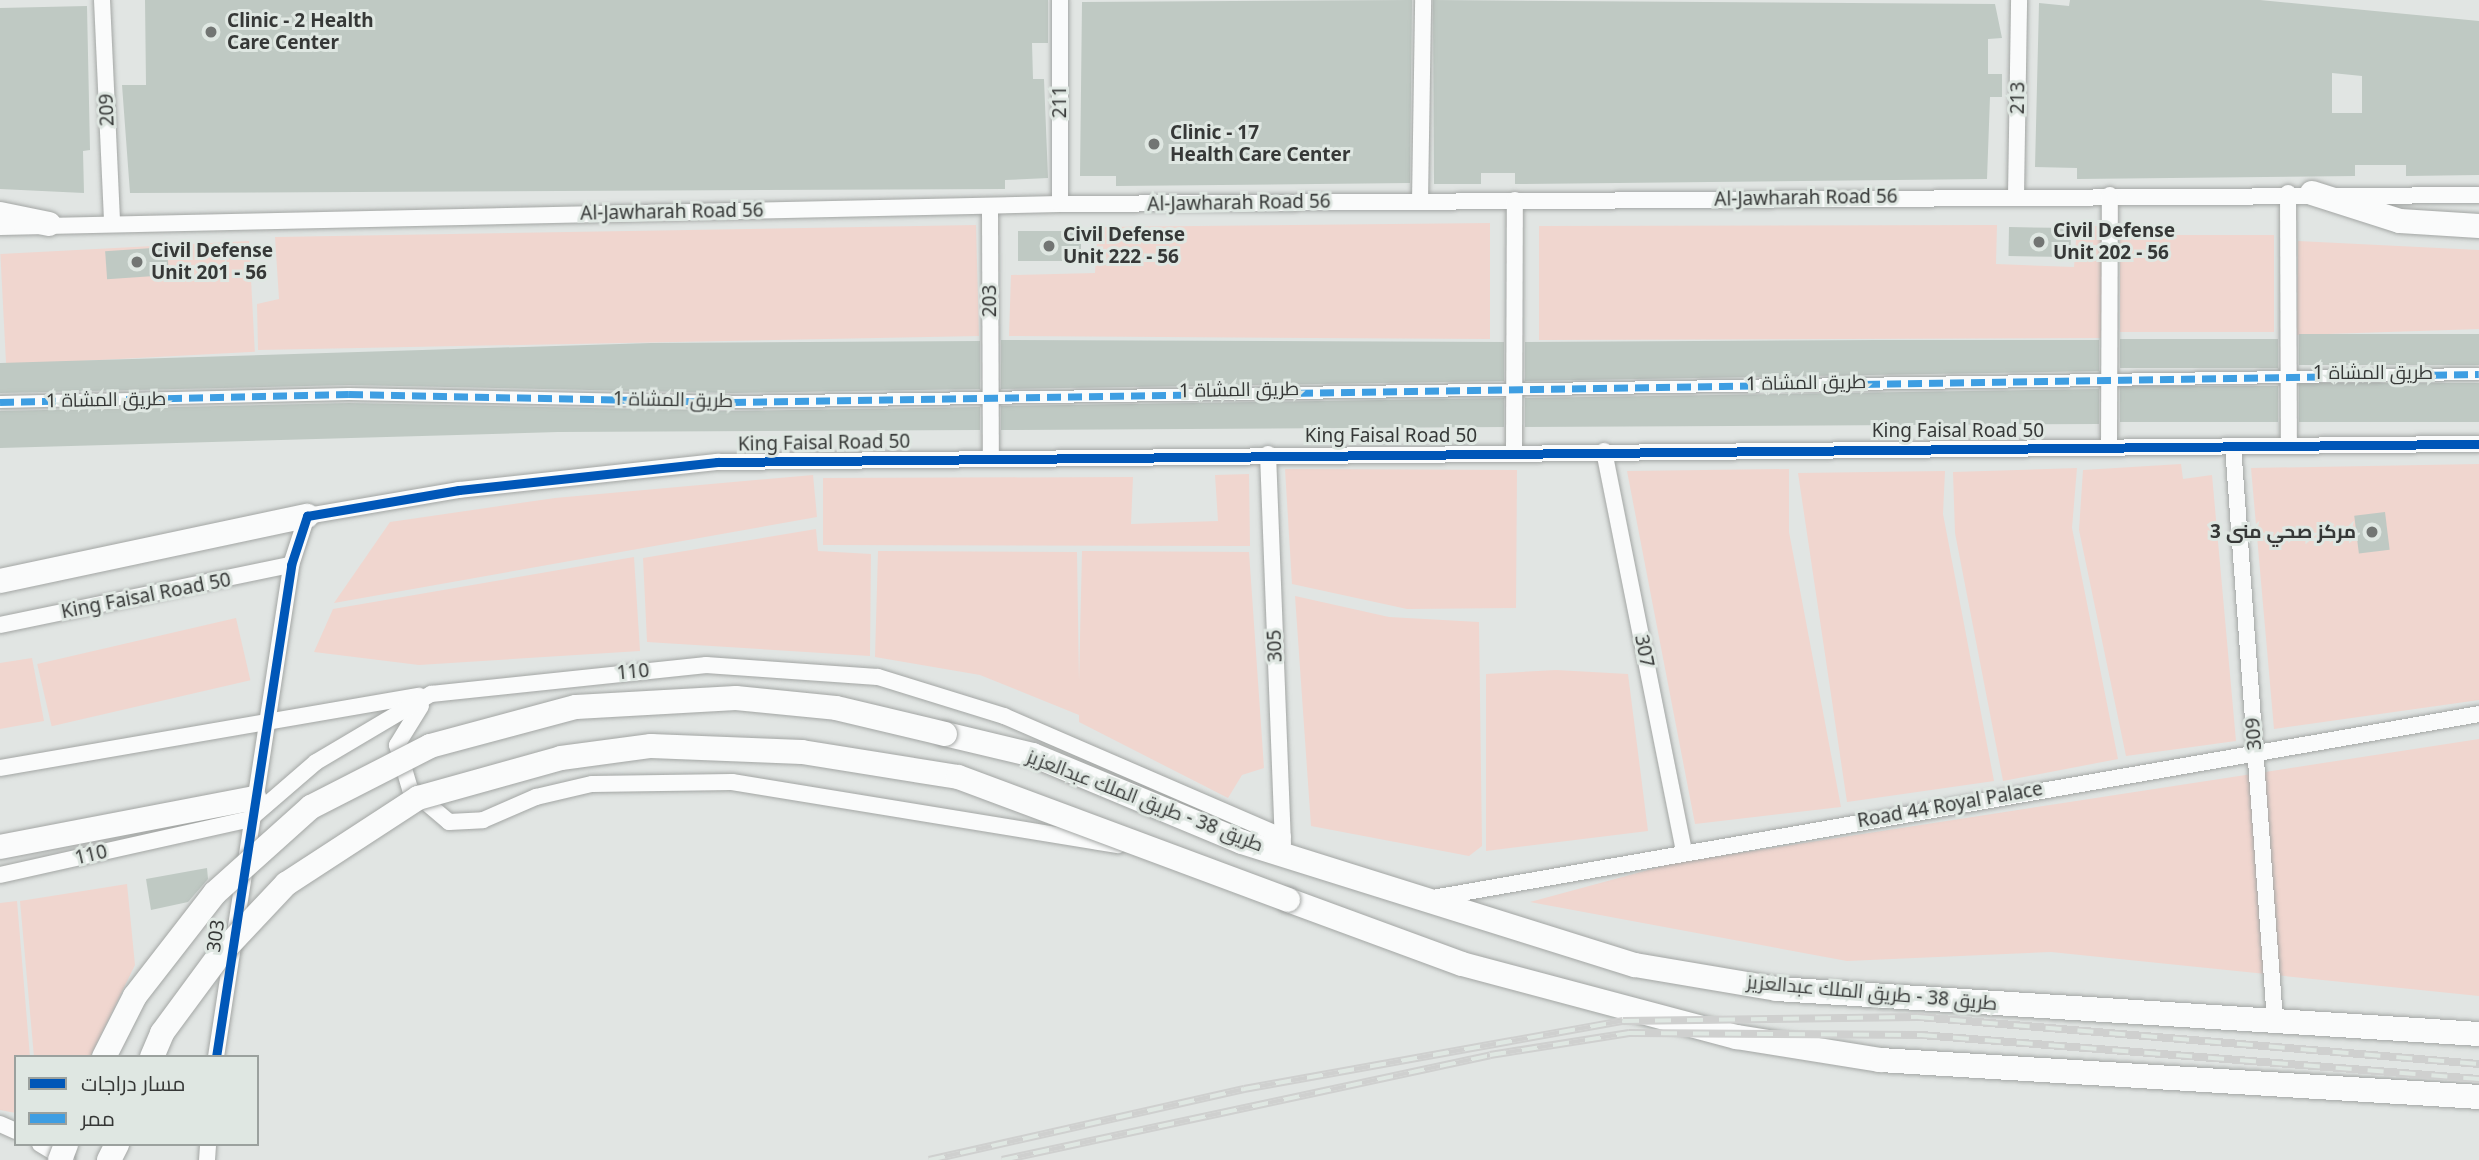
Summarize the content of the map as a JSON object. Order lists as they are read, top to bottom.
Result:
{
  "streets": {
    "main road": ["طريق 38 - طريق الملك عبدالعزيز"],
    "street": [
      "213",
      "211",
      "209",
      "Al-Jawharah Road 56",
      "203",
      "طريق المشاة 1",
      "King Faisal Road 50",
      "305",
      "307",
      "110",
      "309",
      "Road 44 Royal Palace",
      "303"
    ]
  },
  "crossings": [
    ["213", "Al-Jawharah Road 56"],
    ["211", "Al-Jawharah Road 56"],
    ["209", "Al-Jawharah Road 56"],
    ["Al-Jawharah Road 56", "203"],
    ["203", "طريق المشاة 1"],
    ["203", "King Faisal Road 50"],
    ["King Faisal Road 50", "305"],
    ["King Faisal Road 50", "307"],
    ["King Faisal Road 50", "309"],
    ["King Faisal Road 50", "303"],
    ["305", "110"],
    ["305", "طريق 38 - طريق الملك عبدالعزيز"],
    ["307", "Road 44 Royal Palace"],
    ["110", "طريق 38 - طريق الملك عبدالعزيز"],
    ["110", "303"],
    ["309", "طريق 38 - طريق الملك عبدالعزيز"],
    ["309", "Road 44 Royal Palace"],
    ["طريق 38 - طريق الملك عبدالعزيز", "Road 44 Royal Palace"]
  ],
  "places": [
    "Clinic - 2 Health Care Center",
    "Clinic - 17 Health Care Center",
    "Civil Defense Unit 202 - 56",
    "Civil Defense Unit 222 - 56",
    "Civil Defense Unit 201 - 56",
    "مركز صحي منى 3"
  ],
  "legend": ["مسار دراجات", "ممر"]
}
